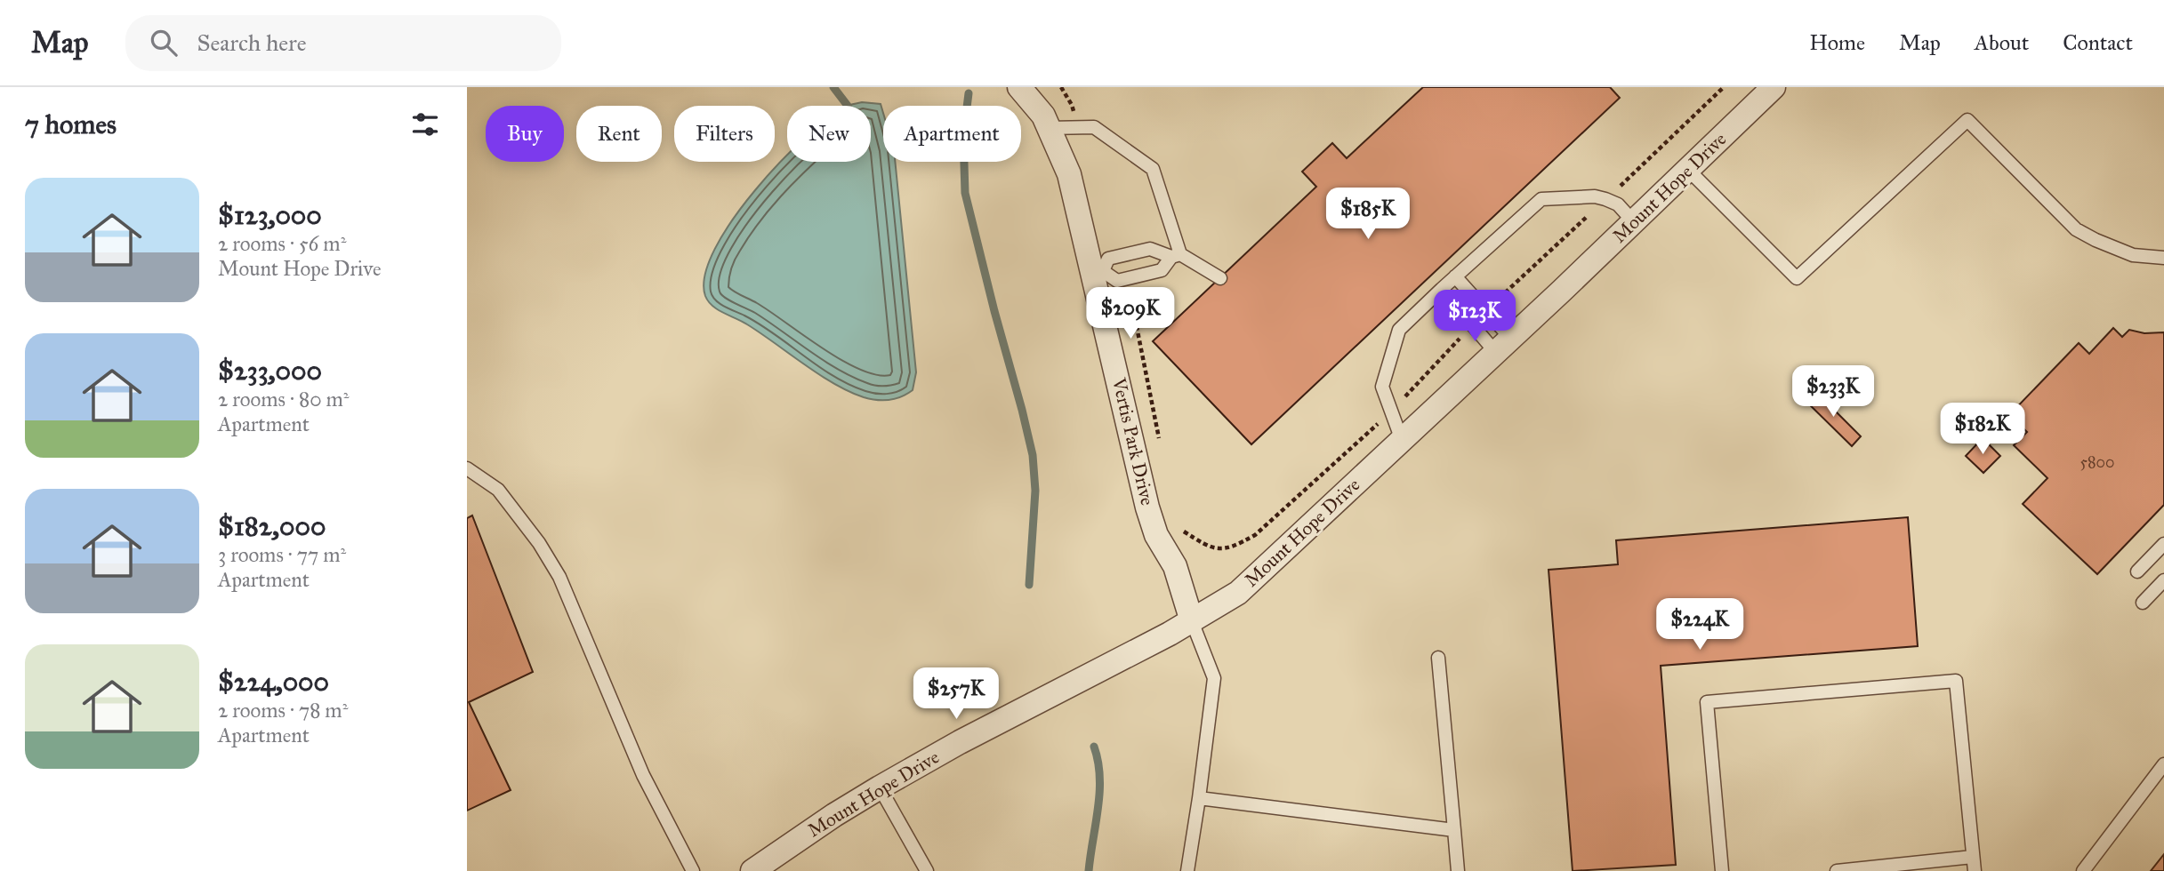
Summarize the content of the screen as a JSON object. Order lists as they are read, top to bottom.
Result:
{
  "streets": {
    "street": ["Mount Hope Drive", "Vertis Park Drive"]
  },
  "crossings": [
    ["Mount Hope Drive", "Vertis Park Drive"]
  ],
  "house_numbers": ["5800"],
  "page": {
    "header": "Map",
    "search": "Search here",
    "nav": [
      "Home",
      "Map",
      "About",
      "Contact"
    ],
    "heading": "7 homes",
    "chip": [
      "Buy",
      "Rent",
      "Filters",
      "New",
      "Apartment"
    ],
    "list": [
      {
        "name": "$123,000",
        "note": "2 rooms · 56 m² · Mount Hope Drive"
      },
      {
        "name": "$233,000",
        "note": "2 rooms · 80 m² · Apartment"
      },
      {
        "name": "$182,000",
        "note": "3 rooms · 77 m² · Apartment"
      },
      {
        "name": "$224,000",
        "note": "2 rooms · 78 m² · Apartment"
      }
    ],
    "price": [
      "$185K",
      "$209K",
      "$123K",
      "$233K",
      "$182K",
      "$224K",
      "$257K"
    ]
  }
}
